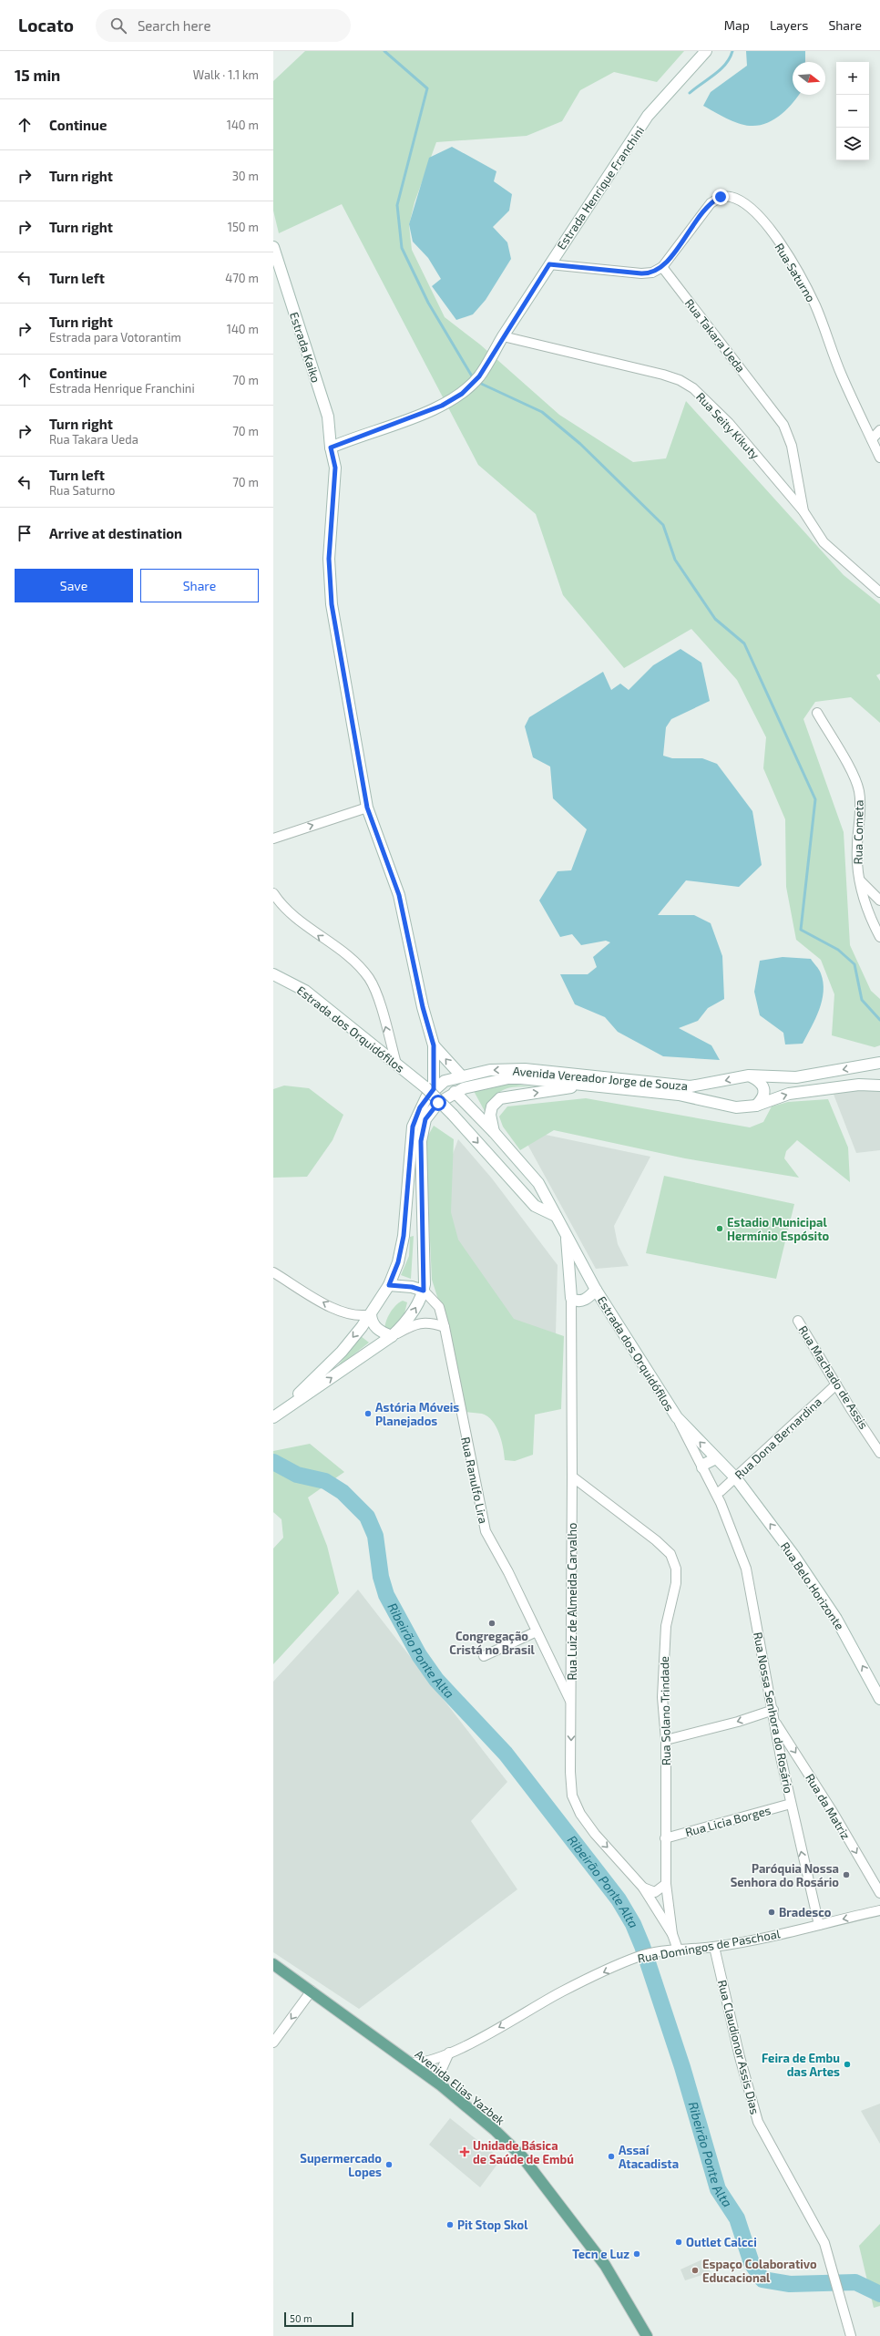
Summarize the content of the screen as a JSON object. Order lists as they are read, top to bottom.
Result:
{
  "streets": {
    "main road": ["Avenida Elias Yazbek"],
    "street": [
      "Estrada Henrique Franchini",
      "Rua Saturno",
      "Rua Takara Ueda",
      "Estrada Kaiko",
      "Rua Seity Kikuty",
      "Rua Cometa",
      "Estrada dos Orquidófilos",
      "Avenida Vereador Jorge de Souza",
      "Rua Machado de Assis",
      "Rua Dona Bernardina",
      "Rua Ranulfo Lira",
      "Rua Belo Horizonte",
      "Rua Luiz de Almeida Carvalho",
      "Rua Solano Trindade",
      "Rua Nossa Senhora do Rosário",
      "Rua da Matriz",
      "Rua Licia Borges",
      "Rua Domingos de Paschoal",
      "Rua Claudionor Assis Dias"
    ]
  },
  "crossings": [
    ["Estrada Henrique Franchini", "Estrada Kaiko"],
    ["Estrada Henrique Franchini", "Rua Seity Kikuty"],
    ["Rua Saturno", "Rua Takara Ueda"],
    ["Rua Takara Ueda", "Rua Seity Kikuty"],
    ["Estrada dos Orquidófilos", "Avenida Vereador Jorge de Souza"],
    ["Estrada dos Orquidófilos", "Rua Belo Horizonte"],
    ["Estrada dos Orquidófilos", "Rua Luiz de Almeida Carvalho"],
    ["Estrada dos Orquidófilos", "Rua Nossa Senhora do Rosário"],
    ["Avenida Vereador Jorge de Souza", "Rua Ranulfo Lira"],
    ["Rua Machado de Assis", "Rua Dona Bernardina"],
    ["Rua Dona Bernardina", "Rua Belo Horizonte"],
    ["Rua Dona Bernardina", "Rua Nossa Senhora do Rosário"],
    ["Rua Ranulfo Lira", "Rua Luiz de Almeida Carvalho"],
    ["Rua Luiz de Almeida Carvalho", "Rua Solano Trindade"],
    ["Rua Solano Trindade", "Rua Licia Borges"],
    ["Rua Solano Trindade", "Rua Domingos de Paschoal"],
    ["Rua Nossa Senhora do Rosário", "Rua da Matriz"],
    ["Rua Nossa Senhora do Rosário", "Rua Licia Borges"],
    ["Rua Nossa Senhora do Rosário", "Rua Domingos de Paschoal"],
    ["Rua Domingos de Paschoal", "Rua Claudionor Assis Dias"],
    ["Rua Domingos de Paschoal", "Avenida Elias Yazbek"]
  ],
  "one_way": ["Rua Belo Horizonte", "Rua da Matriz", "Rua Domingos de Paschoal"],
  "water": ["Ribeirão Ponte Alta"],
  "places": {
    "other": [
      "Estadio Municipal Hermínio Espósito",
      "Astória Móveis Planejados",
      "Congregação Cristá no Brasil",
      "Paróquia Nossa Senhora do Rosário",
      "Bradesco",
      "Feira de Embu das Artes",
      "Assaí Atacadista",
      "Supermercado Lopes",
      "Pit Stop Skol",
      "Outlet Calcci",
      "Tecn e Luz",
      "Espaço Colaborativo Educacional"
    ],
    "health": ["Unidade Básica de Saúde de Embú"]
  },
  "scale_bar": "50 m",
  "north": "right",
  "page": {
    "header": "Locato",
    "search": "Search here",
    "nav": ["Map", "Layers", "Share"],
    "heading": ["15 min", "Walk · 1.1 km"],
    "map_buttons": ["+", "−"],
    "list": [
      ["Continue", "140 m"],
      ["Turn right", "30 m"],
      ["Turn right", "150 m"],
      ["Turn left", "470 m"],
      ["Turn right", "Estrada para Votorantim", "140 m"],
      ["Continue", "Estrada Henrique Franchini", "70 m"],
      ["Turn right", "Rua Takara Ueda", "70 m"],
      ["Turn left", "Rua Saturno", "70 m"],
      "Arrive at destination"
    ],
    "buttons": ["Save", "Share"],
    "scale": "50 m"
  }
}
